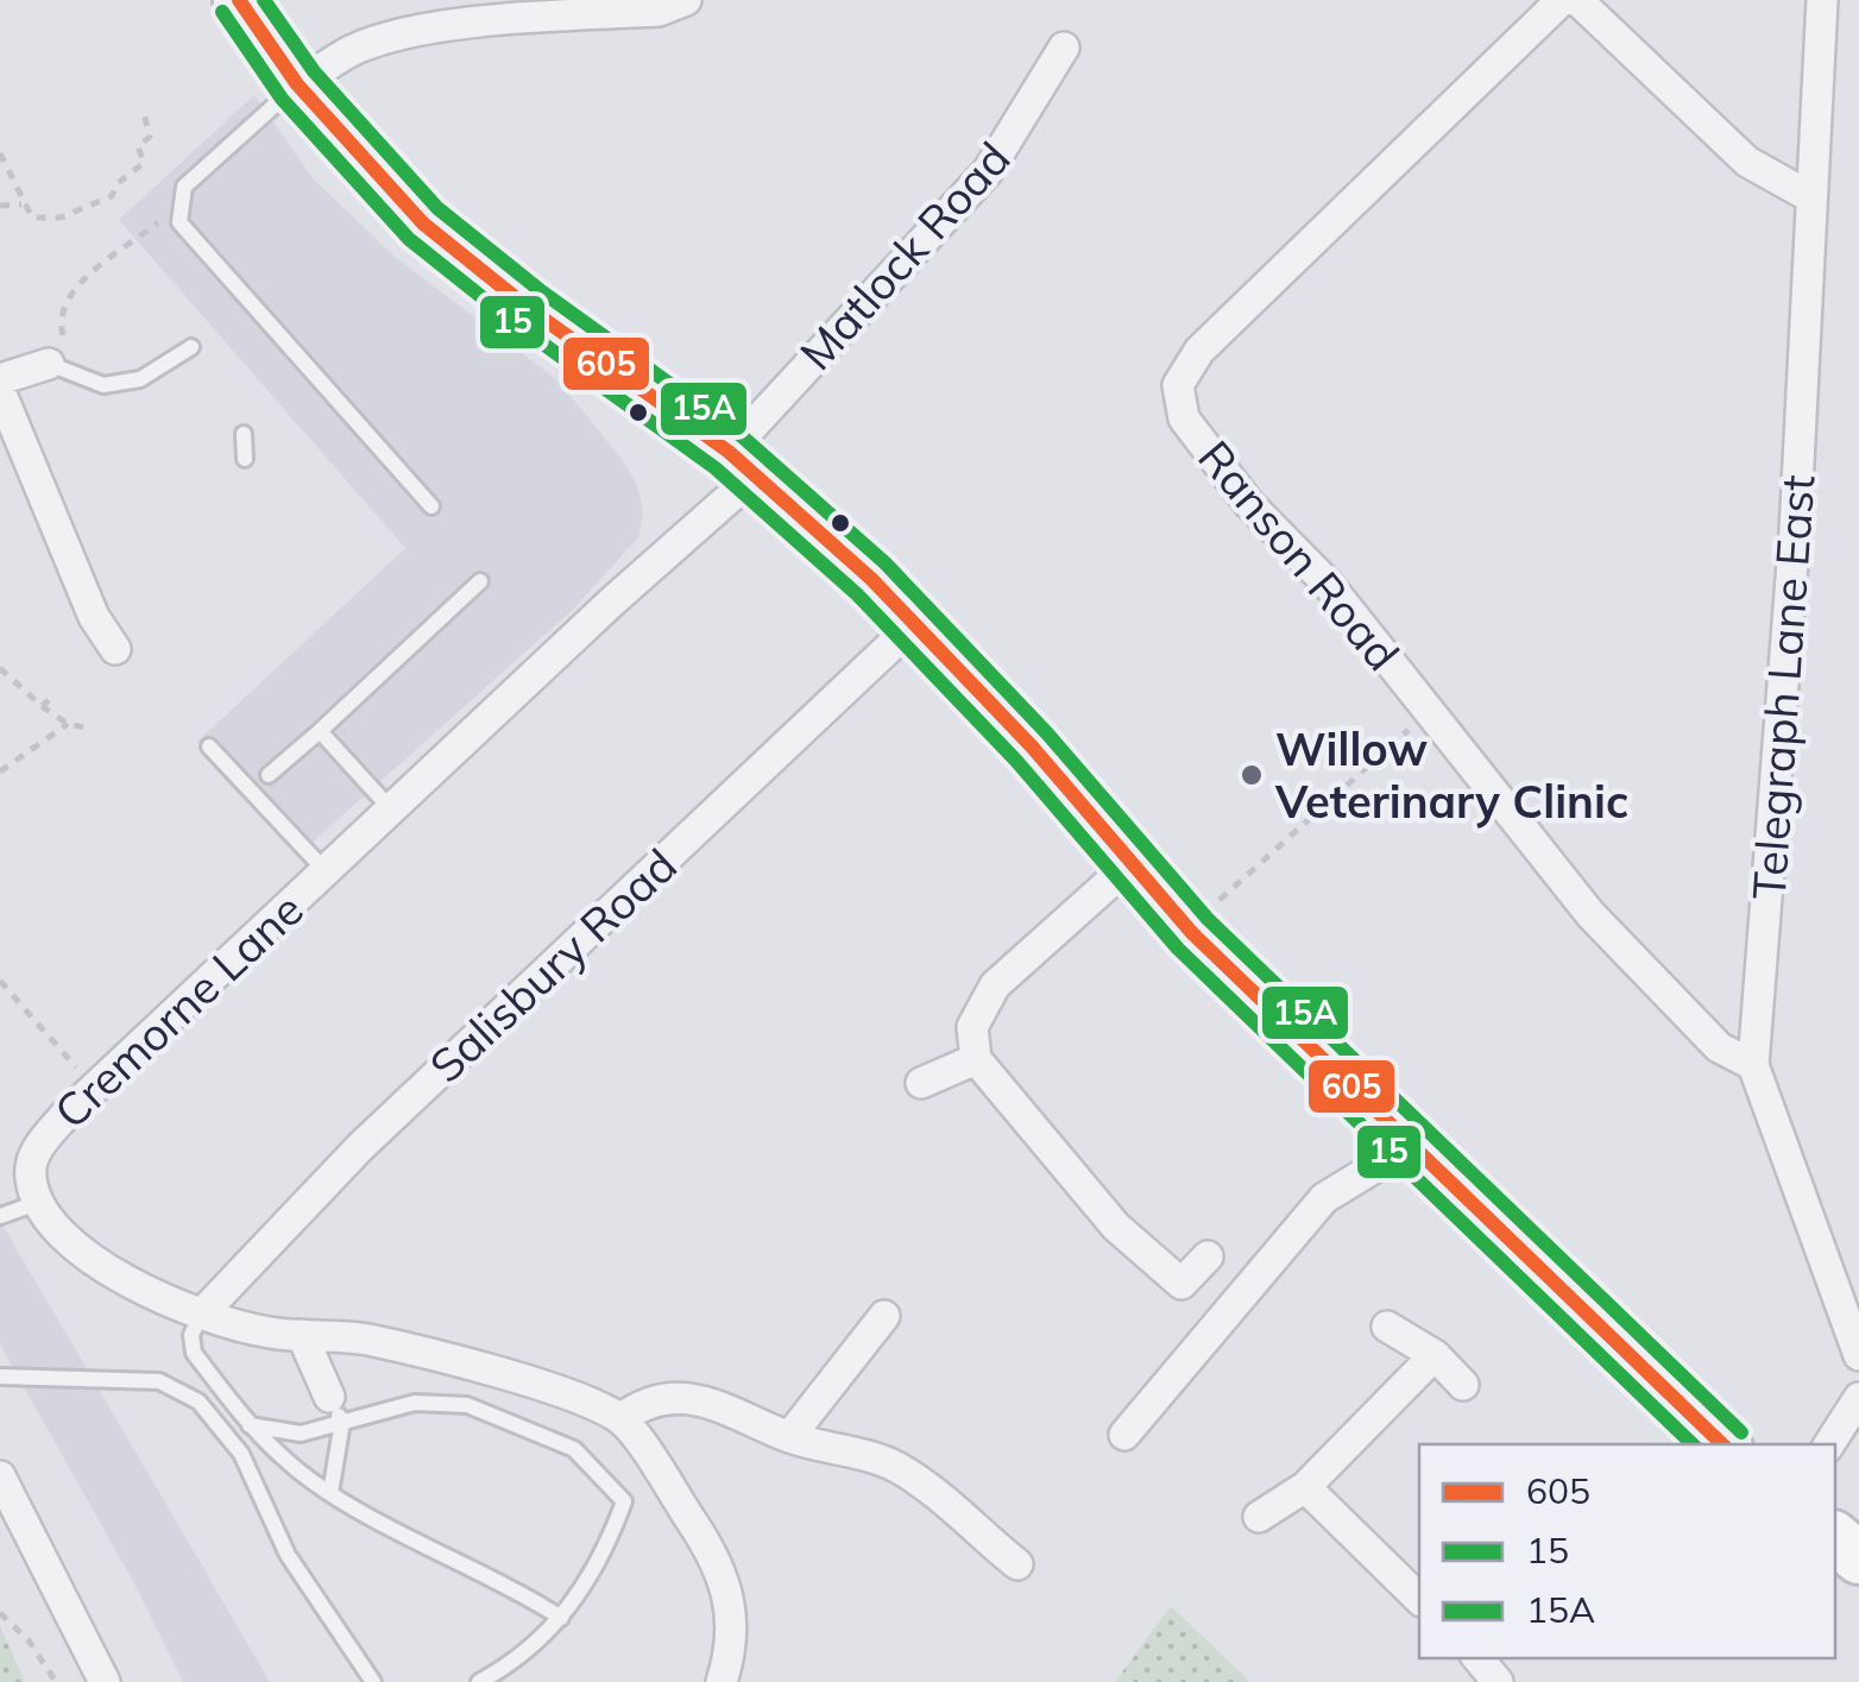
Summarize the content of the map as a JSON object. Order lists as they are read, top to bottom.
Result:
{
  "streets": {
    "street": [
      "Matlock Road",
      "Ranson Road",
      "Telegraph Lane East",
      "Salisbury Road",
      "Cremorne Lane"
    ]
  },
  "crossings": [
    ["Matlock Road", "Cremorne Lane"],
    ["Ranson Road", "Telegraph Lane East"]
  ],
  "places": ["Willow Veterinary Clinic"],
  "lines": ["transit line 605", "transit line 15A", "transit line 15"],
  "legend": ["605", "15", "15A"]
}
